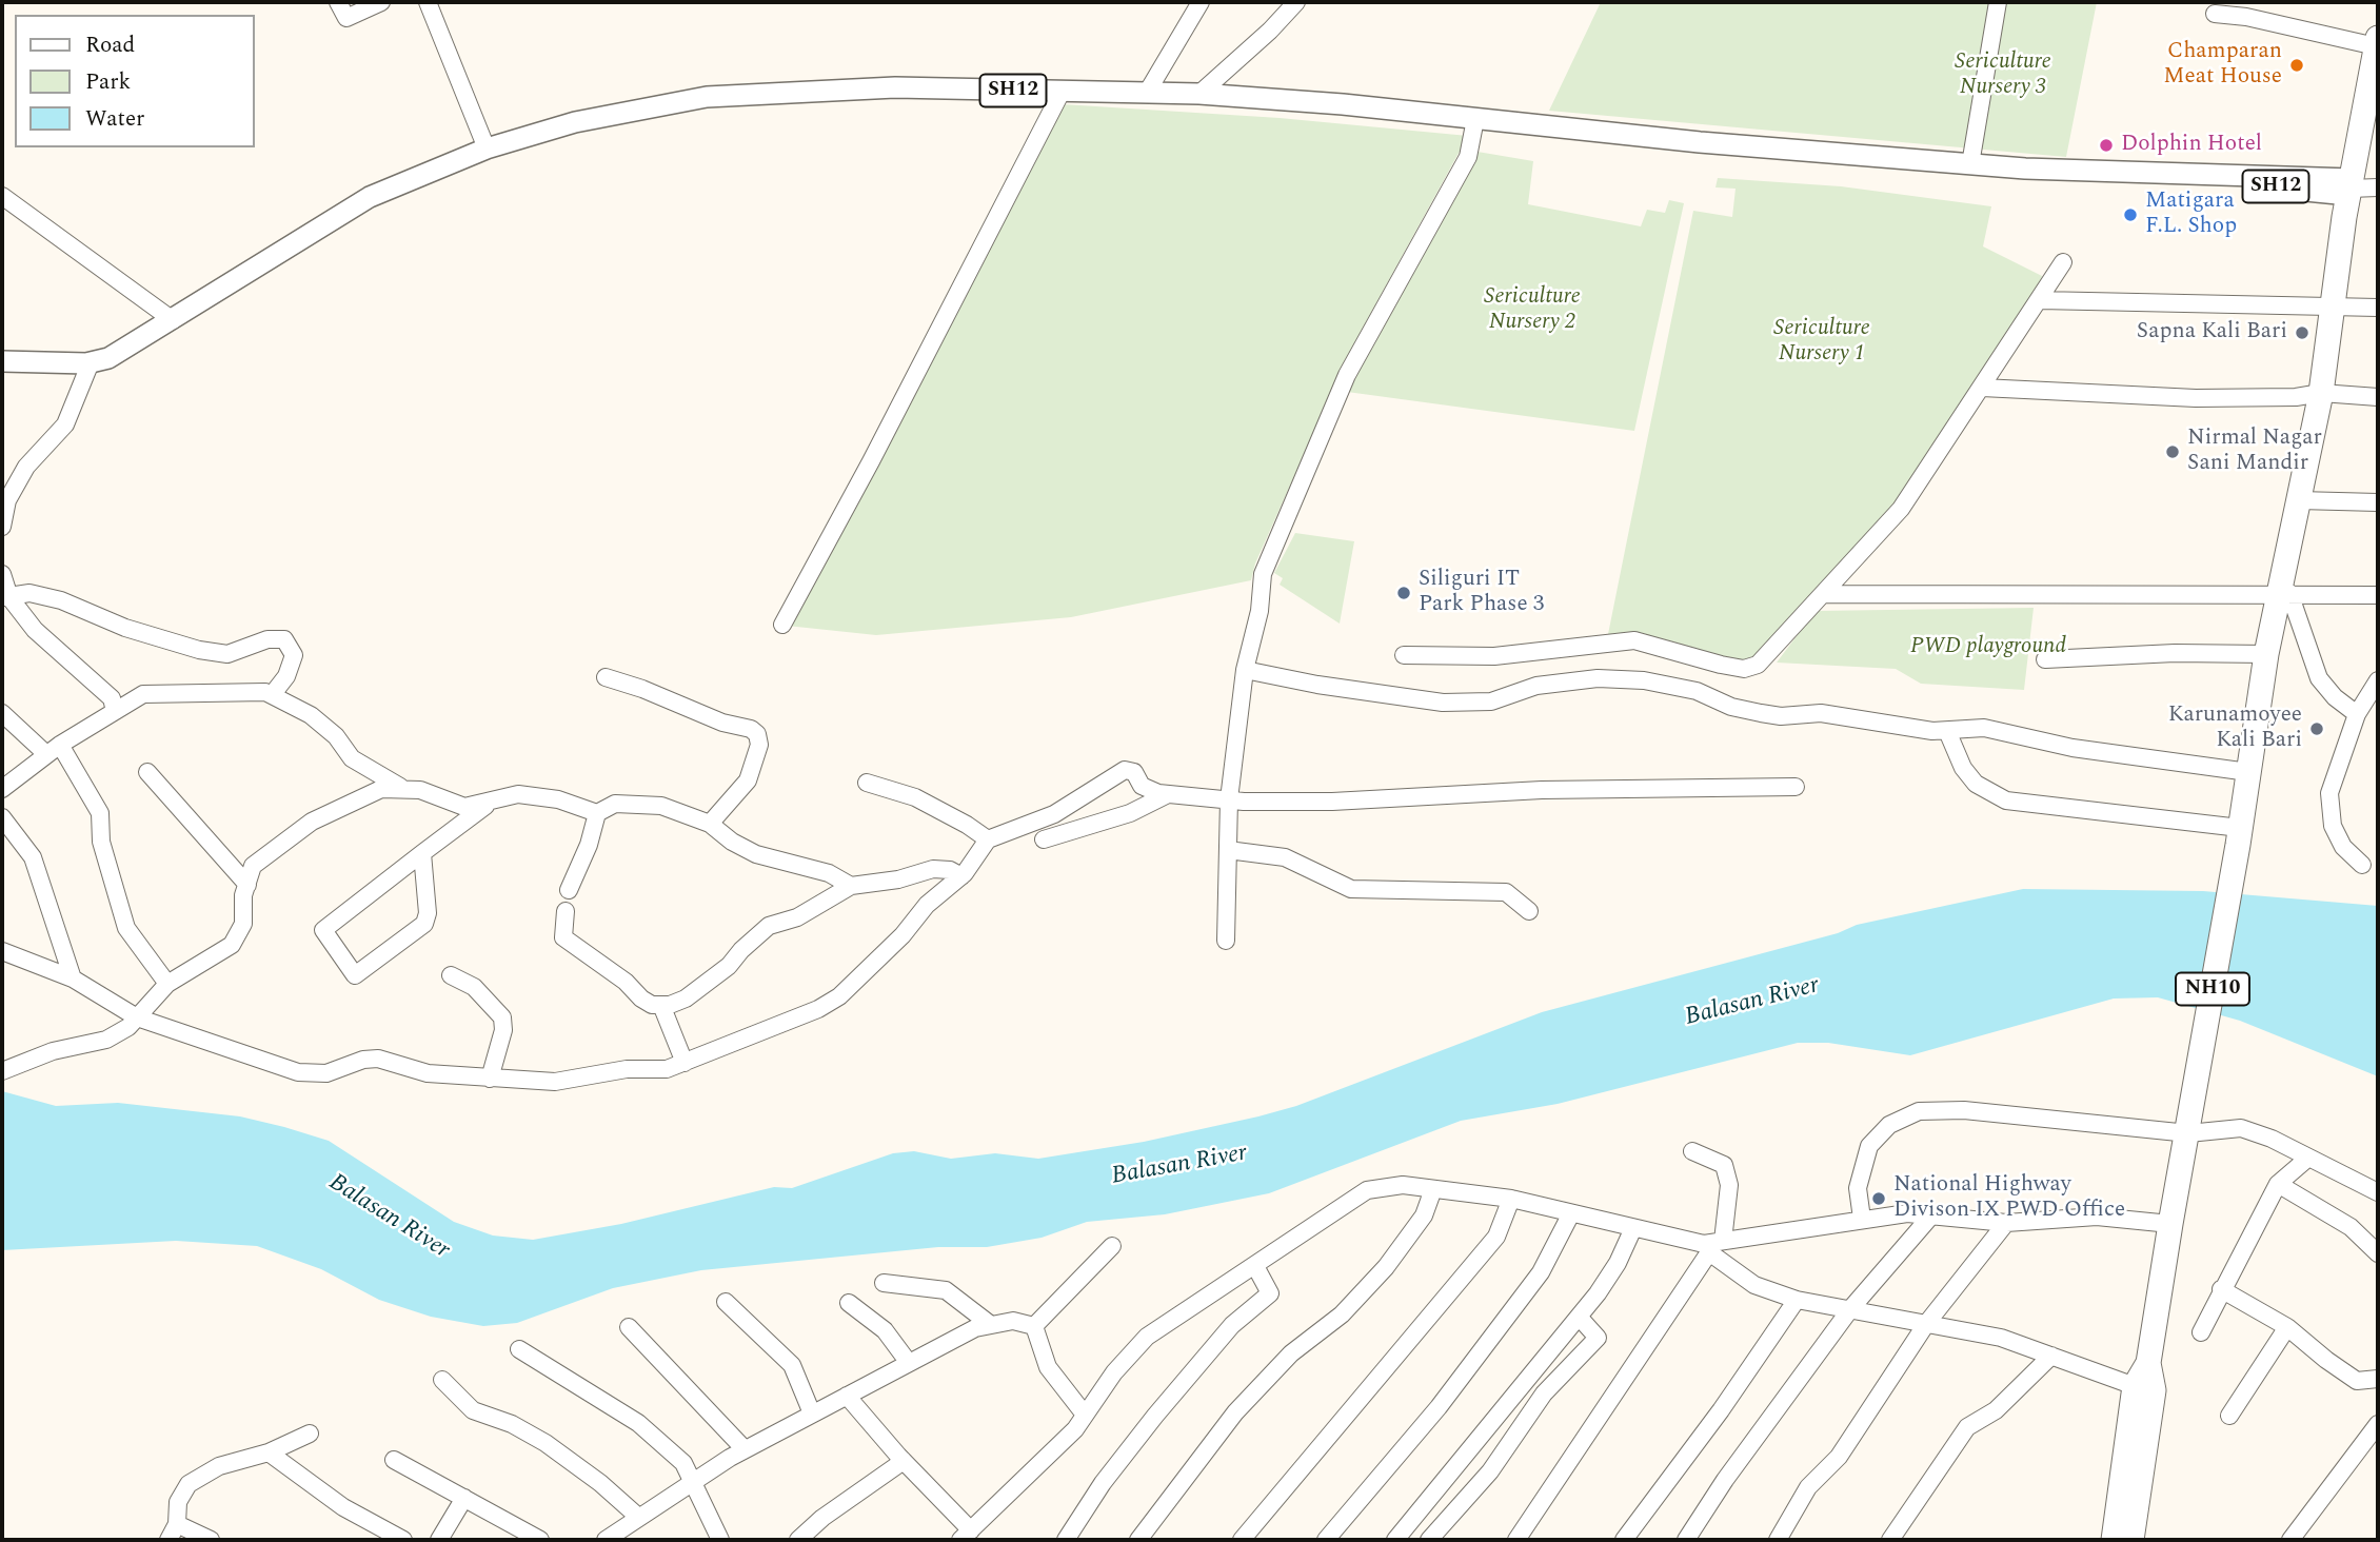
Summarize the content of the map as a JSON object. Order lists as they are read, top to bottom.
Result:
{
  "streets": {
    "highway": ["NH10"],
    "main road": ["SH12"]
  },
  "crossings": [
    ["SH12", "NH10"]
  ],
  "water": ["Balasan River"],
  "parks": [
    "Sericulture Nursery 3",
    "Sericulture Nursery 2",
    "Sericulture Nursery 1",
    "PWD playground"
  ],
  "places": [
    "Champaran Meat House",
    "Dolphin Hotel",
    "Matigara F.L. Shop",
    "Sapna Kali Bari",
    "Nirmal Nagar Sani Mandir",
    "Siliguri IT Park Phase 3",
    "Karunamoyee Kali Bari",
    "National Highway Divison IX PWD Office"
  ],
  "legend": ["Road", "Park", "Water"]
}
